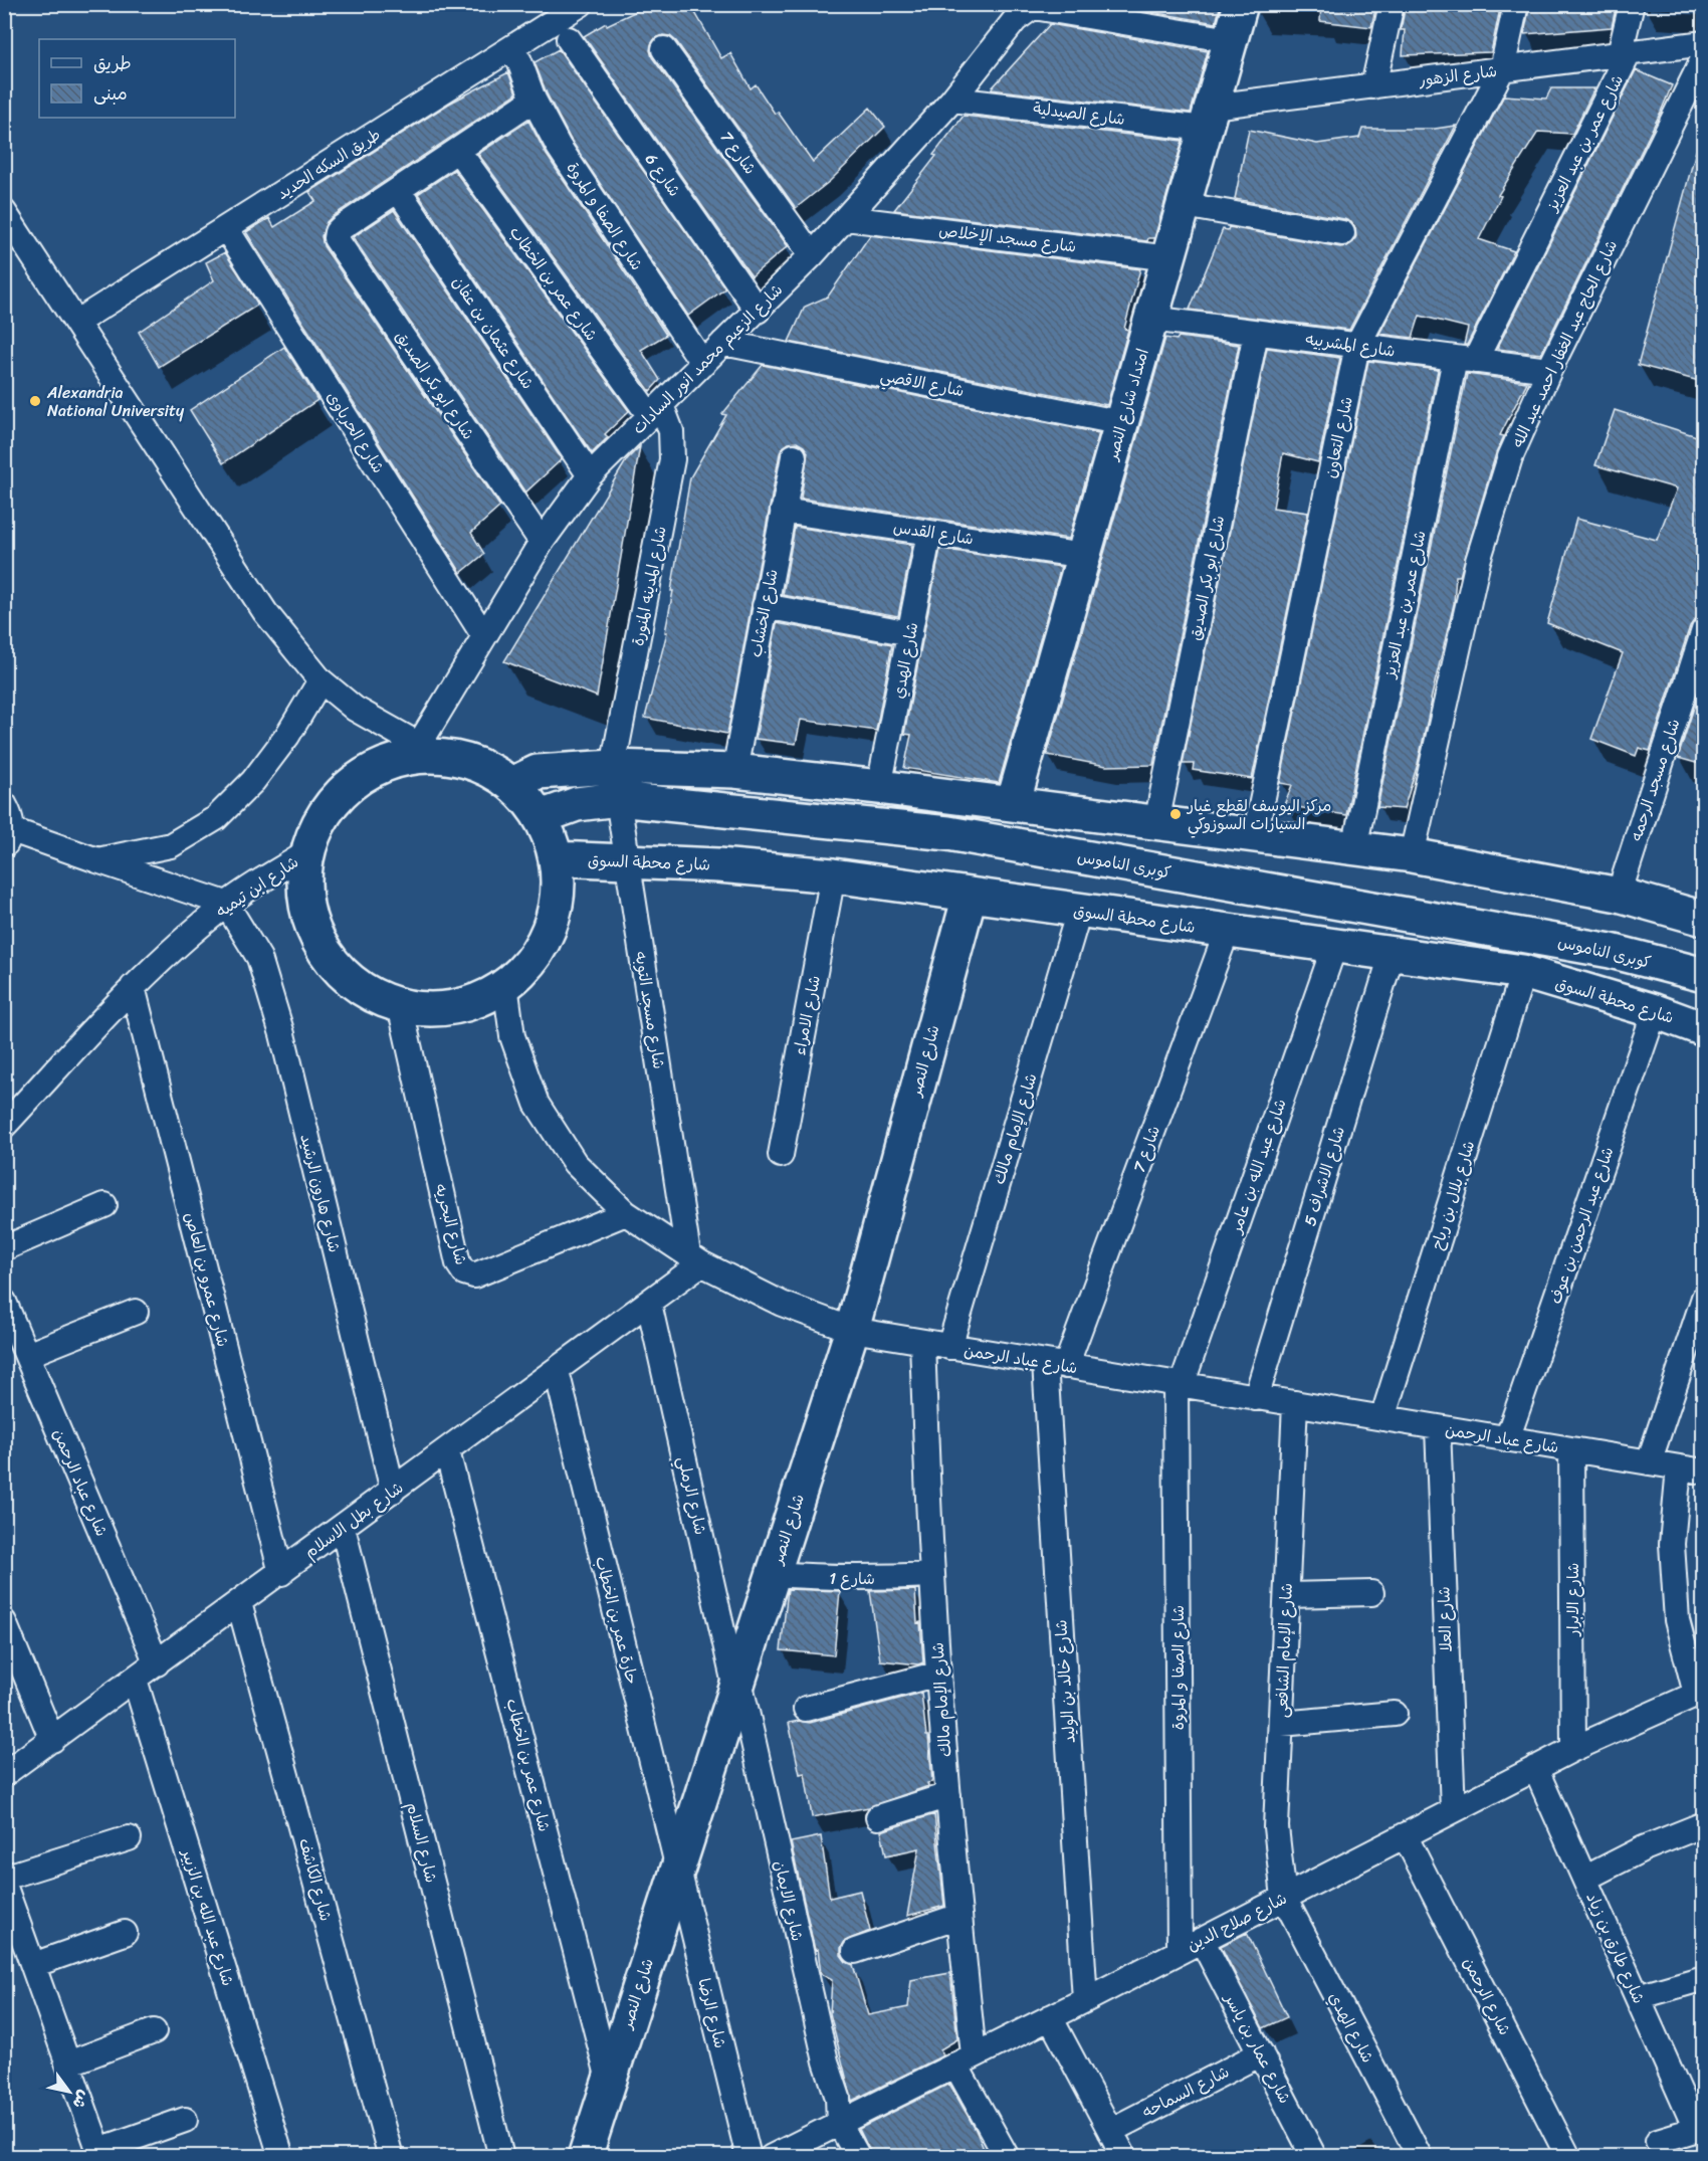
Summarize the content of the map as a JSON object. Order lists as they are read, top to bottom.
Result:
{
  "streets": {
    "street": [
      "شارع الزهور",
      "شارع الصيدلية",
      "شارع عمر بن عبد العزيز",
      "شارع 7",
      "طريق السكه الحديد",
      "شارع 6",
      "شارع الصفا و المروة",
      "شارع مسجد الإخلاص",
      "شارع عمر بن الخطاب",
      "شارع عثمان بن عفان",
      "شارع الحاج عبد الغفار احمد عبد الله",
      "شارع المشربيه",
      "شارع الزعيم محمد انور السادات",
      "شارع الاقصي",
      "شارع ابو بكر الصديق",
      "امتداد شارع النصر",
      "شارع الحرباوى",
      "شارع التعاون",
      "شارع القدس",
      "شارع المدينه المنورة",
      "شارع الخشاب",
      "شارع الهدي",
      "شارع مسجد الرحمه",
      "شارع محطة السوق",
      "كوبرى الناموس",
      "شارع ابن تيميه",
      "شارع مسجد التوبه",
      "شارع الامراء",
      "شارع النصر",
      "شارع الإمام مالك",
      "شارع عبد الله بن عامر",
      "شارع الاشراف 5",
      "شارع هارون الرشيد",
      "شارع بلال بن رباح",
      "شارع البحريه",
      "شارع عبد الرحمن بن عوف",
      "شارع عمرو بن العاص",
      "شارع عباد الرحمن",
      "شارع الرملي",
      "شارع بطل الاسلام",
      "شارع 1",
      "شارع الابرار",
      "شارع العلا",
      "حارة عمر بن الخطاب",
      "شارع الإمام الشافعى",
      "شارع خالد بن الوليد",
      "شارع السلام",
      "شارع الكاشف",
      "شارع الايمان",
      "شارع عبد الله بن الزبير",
      "شارع صلاح الدين",
      "شارع طارق بن زياد",
      "شارع الرحمن",
      "شارع الرضا",
      "شارع عمار بن ياسر",
      "شارع السماحه"
    ]
  },
  "crossings": [
    ["شارع الزهور", "شارع الصيدلية"],
    ["شارع الزهور", "شارع عمر بن عبد العزيز"],
    ["شارع الزهور", "امتداد شارع النصر"],
    ["شارع الزهور", "شارع التعاون"],
    ["شارع الصيدلية", "شارع الزعيم محمد انور السادات"],
    ["شارع الصيدلية", "امتداد شارع النصر"],
    ["شارع عمر بن عبد العزيز", "شارع المشربيه"],
    ["شارع 7", "شارع الزعيم محمد انور السادات"],
    ["شارع 7", "شارع محطة السوق"],
    ["شارع 7", "شارع عباد الرحمن"],
    ["شارع 7", "شارع خالد بن الوليد"],
    ["طريق السكه الحديد", "شارع الحرباوى"],
    ["شارع 6", "شارع الزعيم محمد انور السادات"],
    ["شارع الصفا و المروة", "شارع الزعيم محمد انور السادات"],
    ["شارع الصفا و المروة", "شارع عبد الله بن عامر"],
    ["شارع الصفا و المروة", "شارع عباد الرحمن"],
    ["شارع الصفا و المروة", "شارع صلاح الدين"],
    ["شارع مسجد الإخلاص", "شارع الزعيم محمد انور السادات"],
    ["شارع مسجد الإخلاص", "امتداد شارع النصر"],
    ["شارع عمر بن الخطاب", "شارع الزعيم محمد انور السادات"],
    ["شارع عمر بن الخطاب", "شارع المدينه المنورة"],
    ["شارع عمر بن الخطاب", "شارع النصر"],
    ["شارع عمر بن الخطاب", "شارع بطل الاسلام"],
    ["شارع عثمان بن عفان", "شارع الزعيم محمد انور السادات"],
    ["شارع عثمان بن عفان", "شارع ابو بكر الصديق"],
    ["شارع الحاج عبد الغفار احمد عبد الله", "شارع المشربيه"],
    ["شارع المشربيه", "شارع ابو بكر الصديق"],
    ["شارع المشربيه", "امتداد شارع النصر"],
    ["شارع المشربيه", "شارع التعاون"],
    ["شارع الزعيم محمد انور السادات", "شارع الاقصي"],
    ["شارع الزعيم محمد انور السادات", "شارع ابو بكر الصديق"],
    ["شارع الزعيم محمد انور السادات", "شارع الحرباوى"],
    ["شارع الزعيم محمد انور السادات", "شارع المدينه المنورة"],
    ["شارع الزعيم محمد انور السادات", "شارع ابن تيميه"],
    ["شارع الاقصي", "امتداد شارع النصر"],
    ["امتداد شارع النصر", "شارع القدس"],
    ["شارع القدس", "شارع الخشاب"],
    ["شارع القدس", "شارع الهدي"],
    ["شارع المدينه المنورة", "شارع مسجد التوبه"],
    ["شارع الهدي", "شارع الإمام الشافعى"],
    ["شارع الهدي", "شارع صلاح الدين"],
    ["شارع محطة السوق", "شارع مسجد التوبه"],
    ["شارع محطة السوق", "شارع الامراء"],
    ["شارع محطة السوق", "شارع النصر"],
    ["شارع محطة السوق", "شارع الإمام مالك"],
    ["شارع محطة السوق", "شارع عبد الله بن عامر"],
    ["شارع محطة السوق", "شارع الاشراف 5"],
    ["شارع محطة السوق", "شارع بلال بن رباح"],
    ["شارع محطة السوق", "شارع عبد الرحمن بن عوف"],
    ["كوبرى الناموس", "شارع مسجد التوبه"],
    ["شارع ابن تيميه", "شارع هارون الرشيد"],
    ["شارع ابن تيميه", "شارع عمرو بن العاص"],
    ["شارع مسجد التوبه", "شارع عباد الرحمن"],
    ["شارع مسجد التوبه", "شارع بطل الاسلام"],
    ["شارع النصر", "شارع عباد الرحمن"],
    ["شارع النصر", "شارع الرملي"],
    ["شارع النصر", "شارع 1"],
    ["شارع النصر", "حارة عمر بن الخطاب"],
    ["شارع النصر", "شارع الايمان"],
    ["شارع النصر", "شارع الرضا"],
    ["شارع الإمام مالك", "شارع عباد الرحمن"],
    ["شارع الإمام مالك", "شارع 1"],
    ["شارع الإمام مالك", "شارع صلاح الدين"],
    ["شارع عبد الله بن عامر", "شارع عباد الرحمن"],
    ["شارع الاشراف 5", "شارع عباد الرحمن"],
    ["شارع هارون الرشيد", "شارع بطل الاسلام"],
    ["شارع بلال بن رباح", "شارع عباد الرحمن"],
    ["شارع البحريه", "شارع عباد الرحمن"],
    ["شارع عبد الرحمن بن عوف", "شارع عباد الرحمن"],
    ["شارع عمرو بن العاص", "شارع بطل الاسلام"],
    ["شارع عباد الرحمن", "شارع بطل الاسلام"],
    ["شارع عباد الرحمن", "شارع الابرار"],
    ["شارع عباد الرحمن", "شارع العلا"],
    ["شارع عباد الرحمن", "شارع الإمام الشافعى"],
    ["شارع عباد الرحمن", "شارع خالد بن الوليد"],
    ["شارع الرملي", "شارع بطل الاسلام"],
    ["شارع الرملي", "شارع الايمان"],
    ["شارع بطل الاسلام", "حارة عمر بن الخطاب"],
    ["شارع بطل الاسلام", "شارع السلام"],
    ["شارع بطل الاسلام", "شارع الكاشف"],
    ["شارع بطل الاسلام", "شارع عبد الله بن الزبير"],
    ["شارع الابرار", "شارع صلاح الدين"],
    ["شارع العلا", "شارع صلاح الدين"],
    ["حارة عمر بن الخطاب", "شارع الرضا"],
    ["شارع الإمام الشافعى", "شارع صلاح الدين"],
    ["شارع خالد بن الوليد", "شارع صلاح الدين"],
    ["شارع الايمان", "شارع صلاح الدين"],
    ["شارع صلاح الدين", "شارع طارق بن زياد"],
    ["شارع صلاح الدين", "شارع الرحمن"],
    ["شارع صلاح الدين", "شارع عمار بن ياسر"],
    ["شارع عمار بن ياسر", "شارع السماحه"]
  ],
  "places": ["Alexandria National University", "مركز اليوسف لقطع غيار السيارات السوزوكي"],
  "legend": ["طريق", "مبنى"],
  "north": "bottom right"
}
